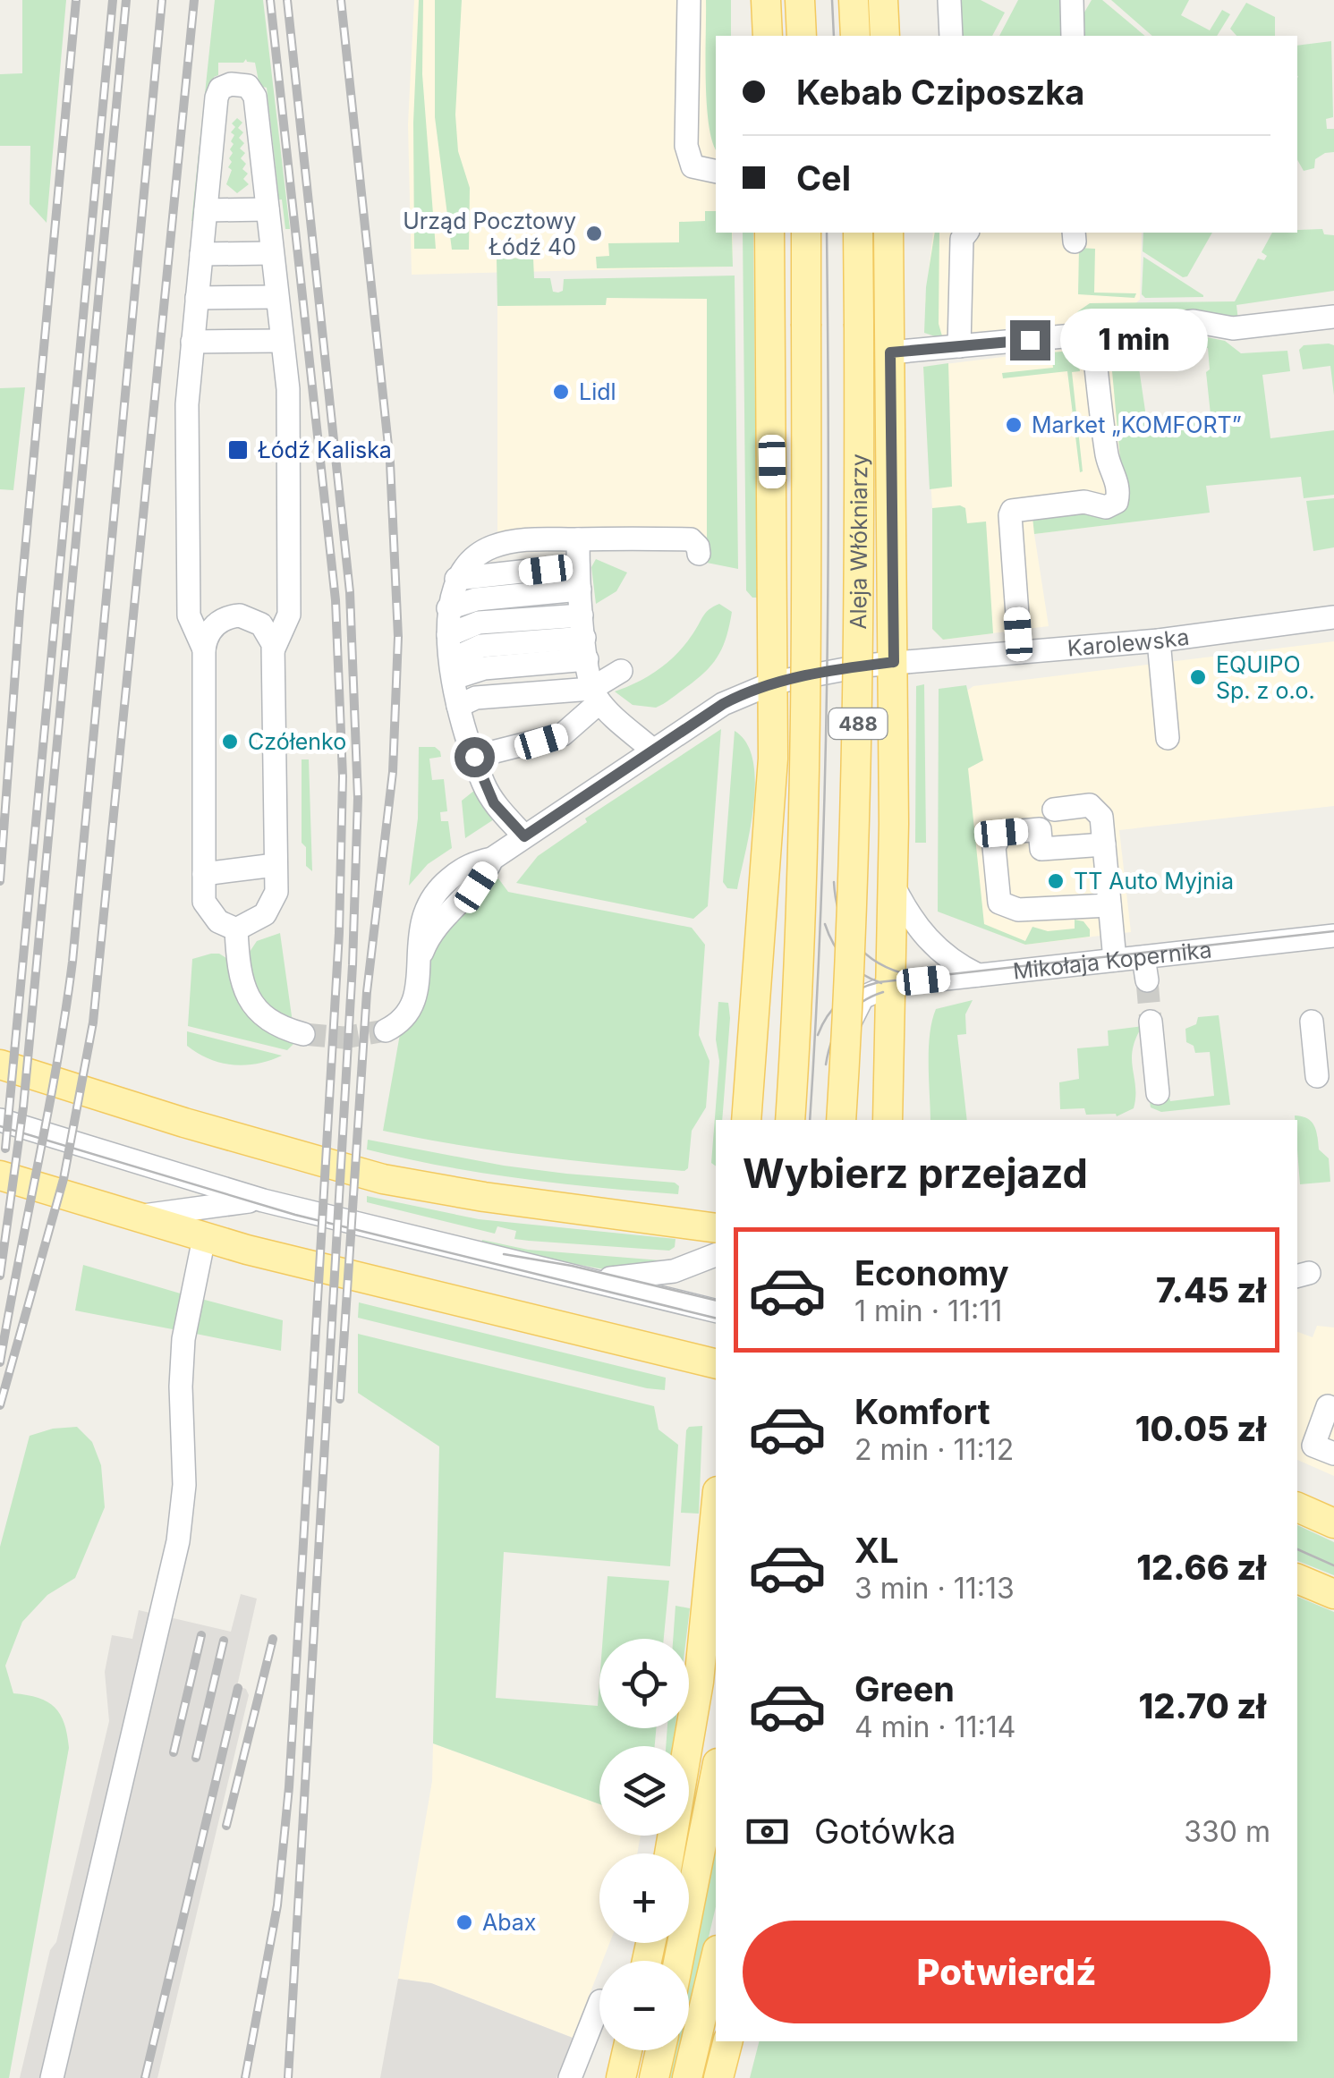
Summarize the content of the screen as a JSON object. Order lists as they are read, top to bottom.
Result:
{
  "streets": {
    "main road": ["Aleja Włókniarzy", "488"],
    "street": ["Karolewska", "Mikołaja Kopernika"]
  },
  "places": {
    "other": [
      "Urząd Pocztowy Łódź 40",
      "Lidl",
      "Market „KOMFORT”",
      "EQUIPO Sp. z o.o.",
      "Czółenko",
      "TT Auto Myjnia",
      "Abax"
    ],
    "transit": ["Łódź Kaliska"]
  },
  "page": {
    "banner": ["Kebab Cziposzka", "Cel"],
    "bubble": "1 min",
    "heading": "Wybierz przejazd",
    "list": [
      {
        "name": "Economy",
        "note": "1 min · 11:11",
        "value": "7.45 zł"
      },
      {
        "name": "Komfort",
        "note": "2 min · 11:12",
        "value": "10.05 zł"
      },
      {
        "name": "XL",
        "note": "3 min · 11:13",
        "value": "12.66 zł"
      },
      {
        "name": "Green",
        "note": "4 min · 11:14",
        "value": "12.70 zł"
      }
    ],
    "map_buttons": ["+", "−"],
    "pay": ["Gotówka", "330 m"],
    "buttons": "Potwierdź"
  }
}
